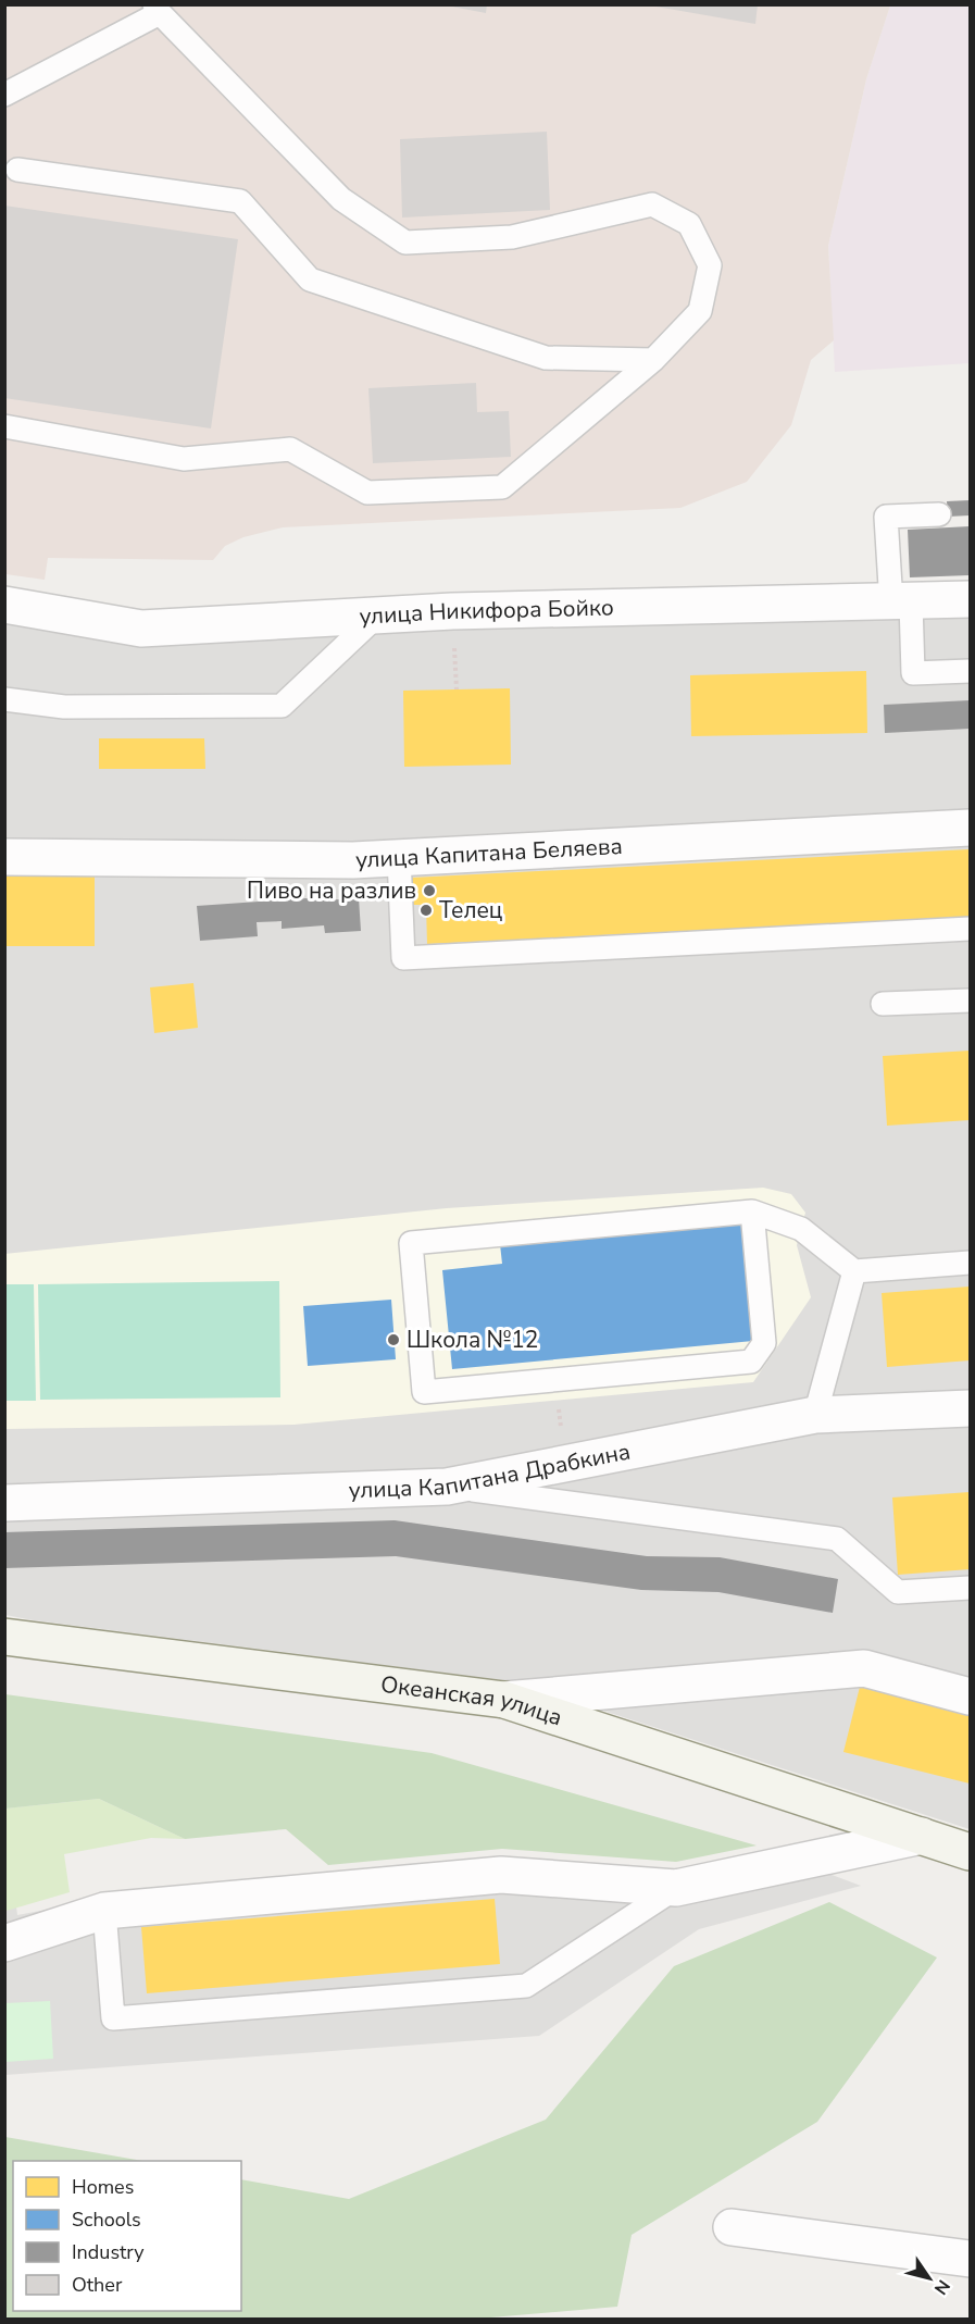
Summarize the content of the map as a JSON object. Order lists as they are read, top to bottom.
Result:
{
  "streets": {
    "main road": ["Океанская улица"],
    "street": ["улица Никифора Бойко", "улица Капитана Беляева", "улица Капитана Драбкина"]
  },
  "places": ["Пиво на разлив", "Телец", "Школа №12"],
  "legend": [
    "Homes",
    "Schools",
    "Industry",
    "Other"
  ],
  "north": "bottom right"
}
